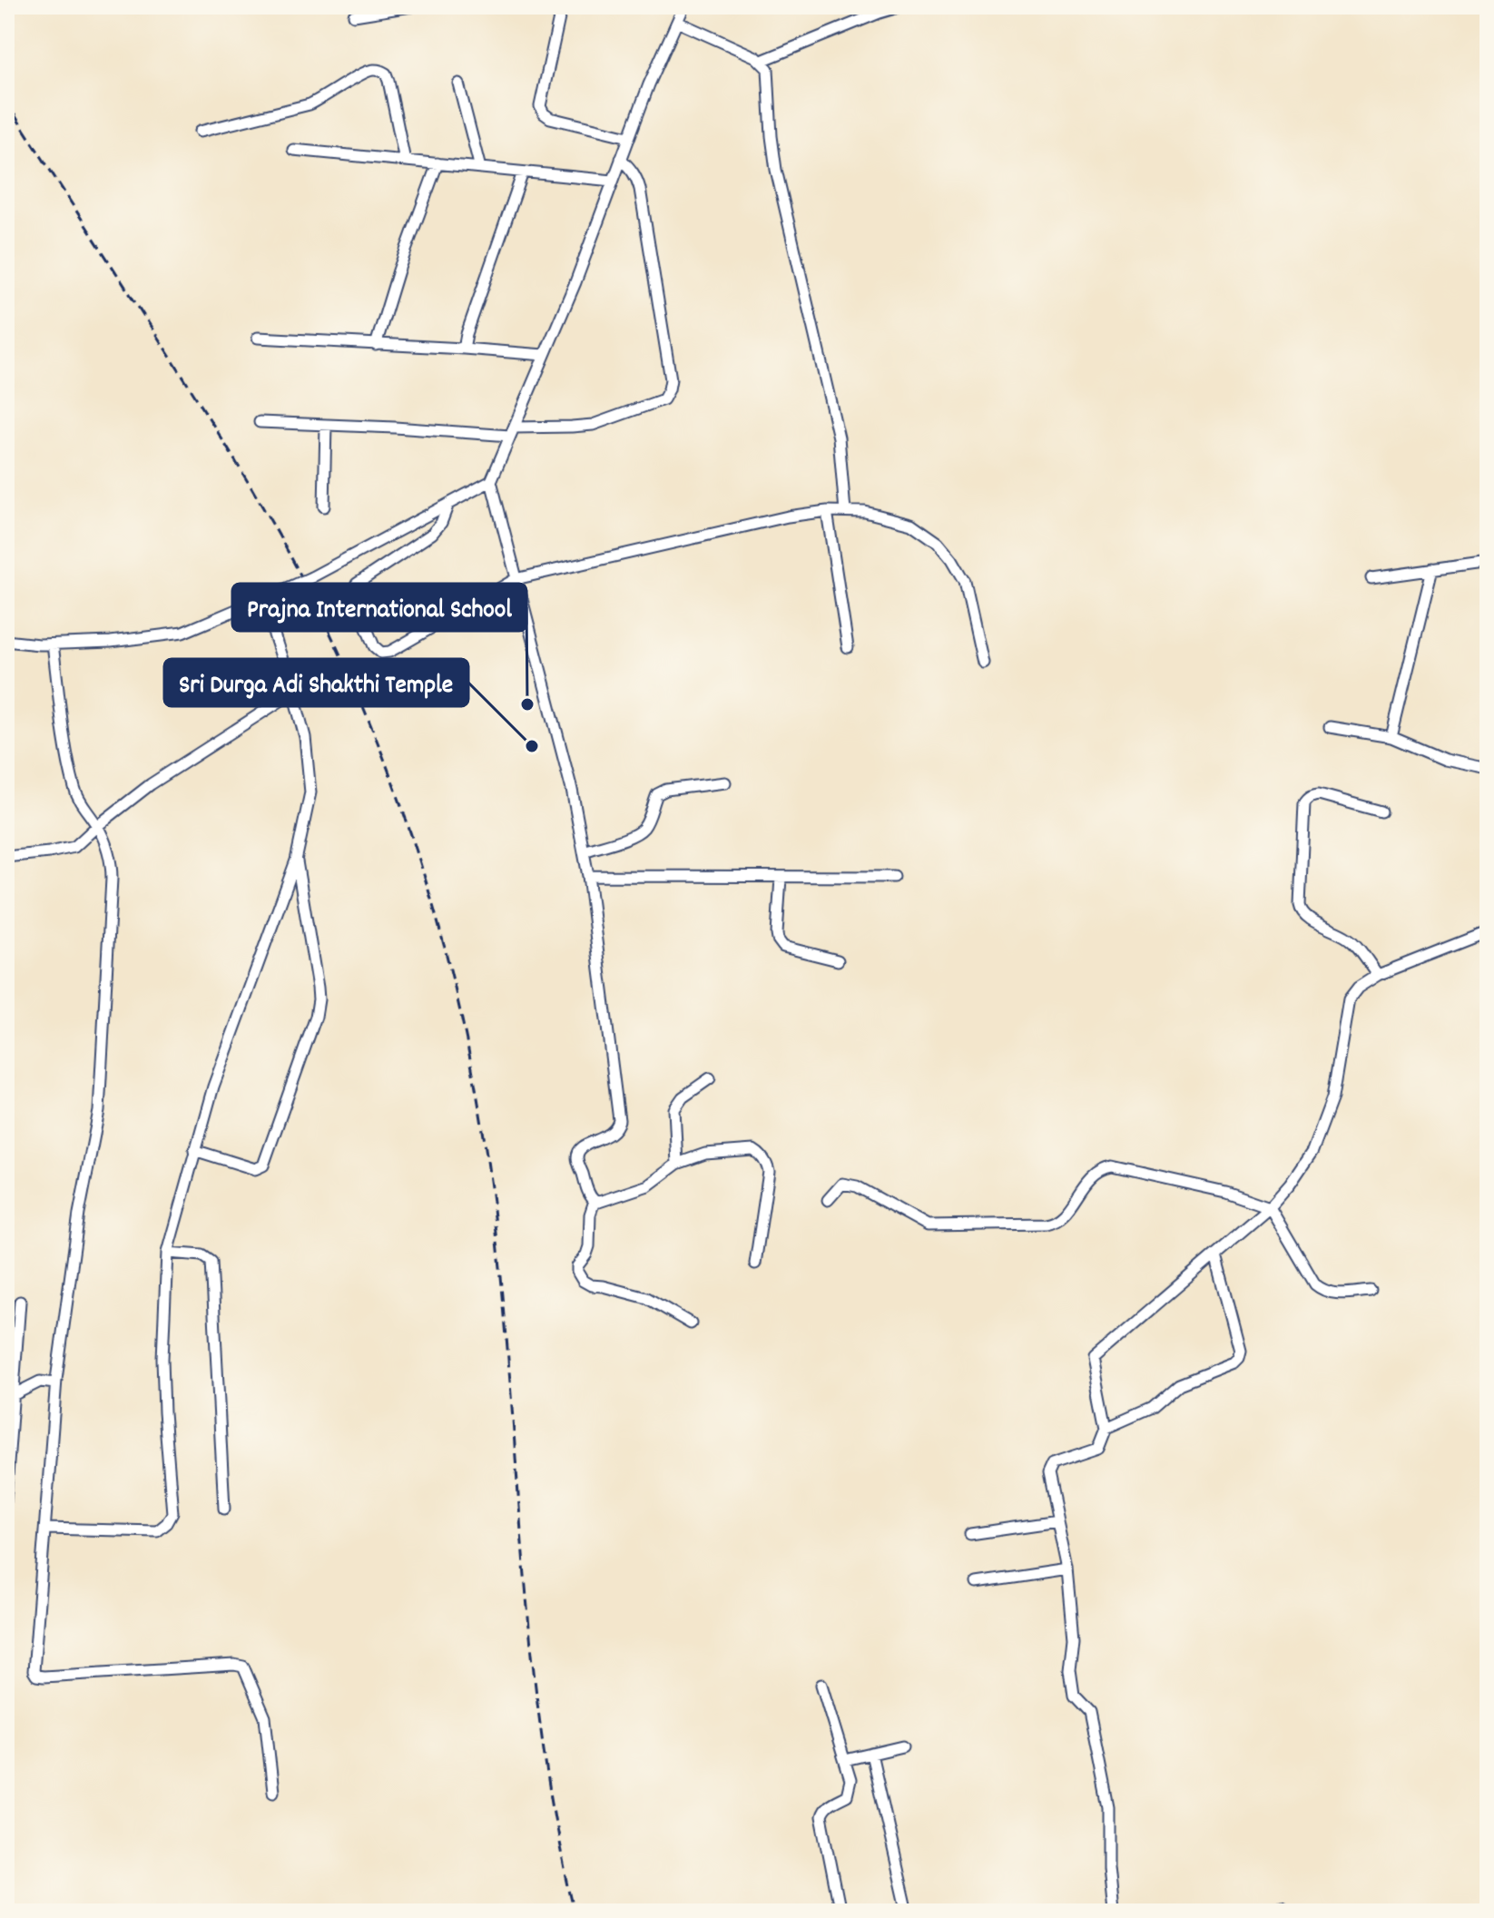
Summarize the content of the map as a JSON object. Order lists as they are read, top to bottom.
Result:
{
  "places": ["Prajna International School", "Sri Durga Adi Shakthi Temple"]
}
